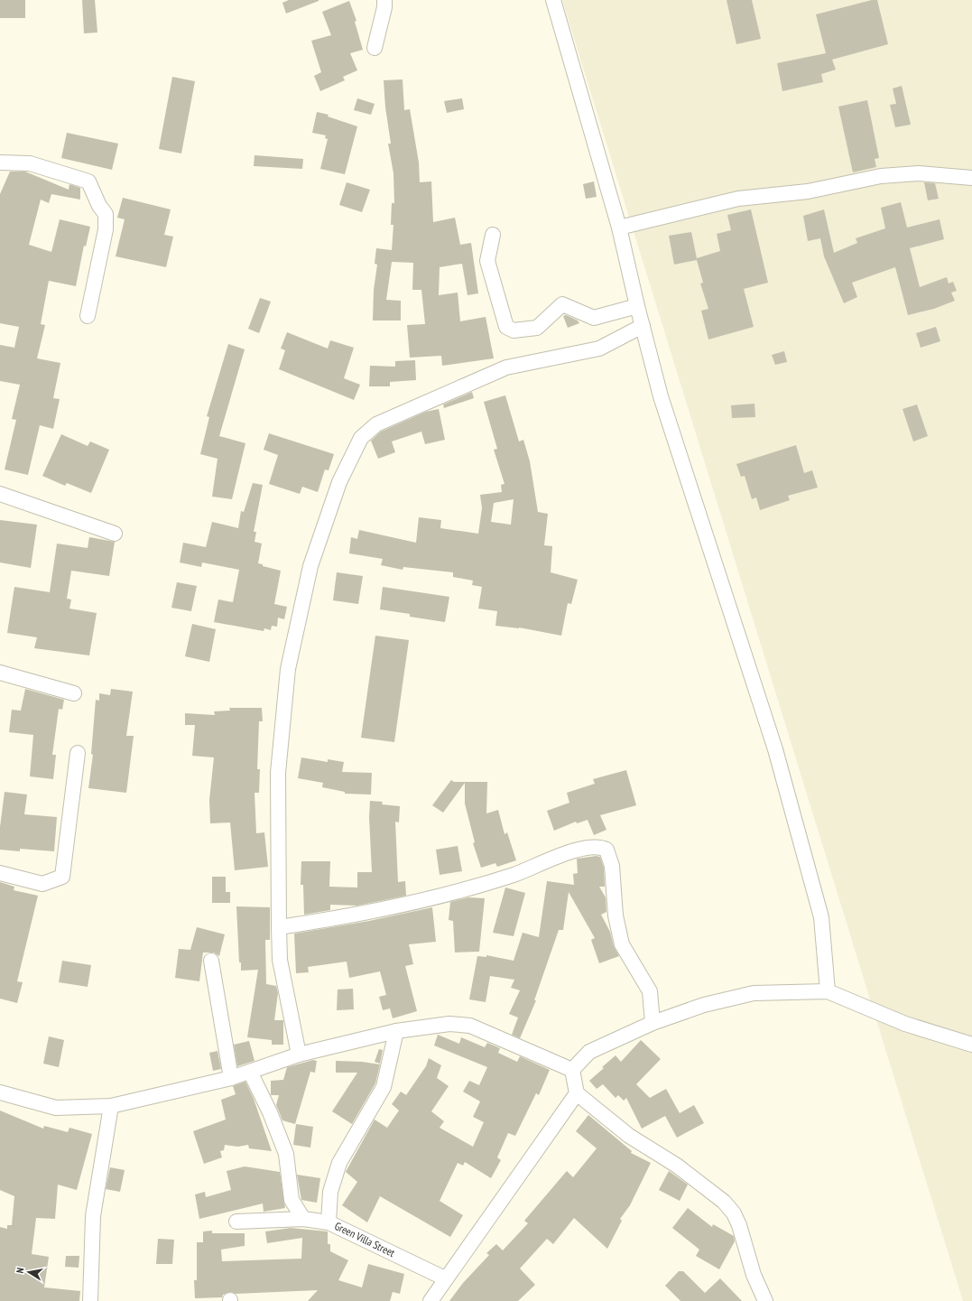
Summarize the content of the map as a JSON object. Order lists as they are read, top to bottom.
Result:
{
  "streets": {
    "street": ["Green Villa Street"]
  },
  "north": "left"
}
